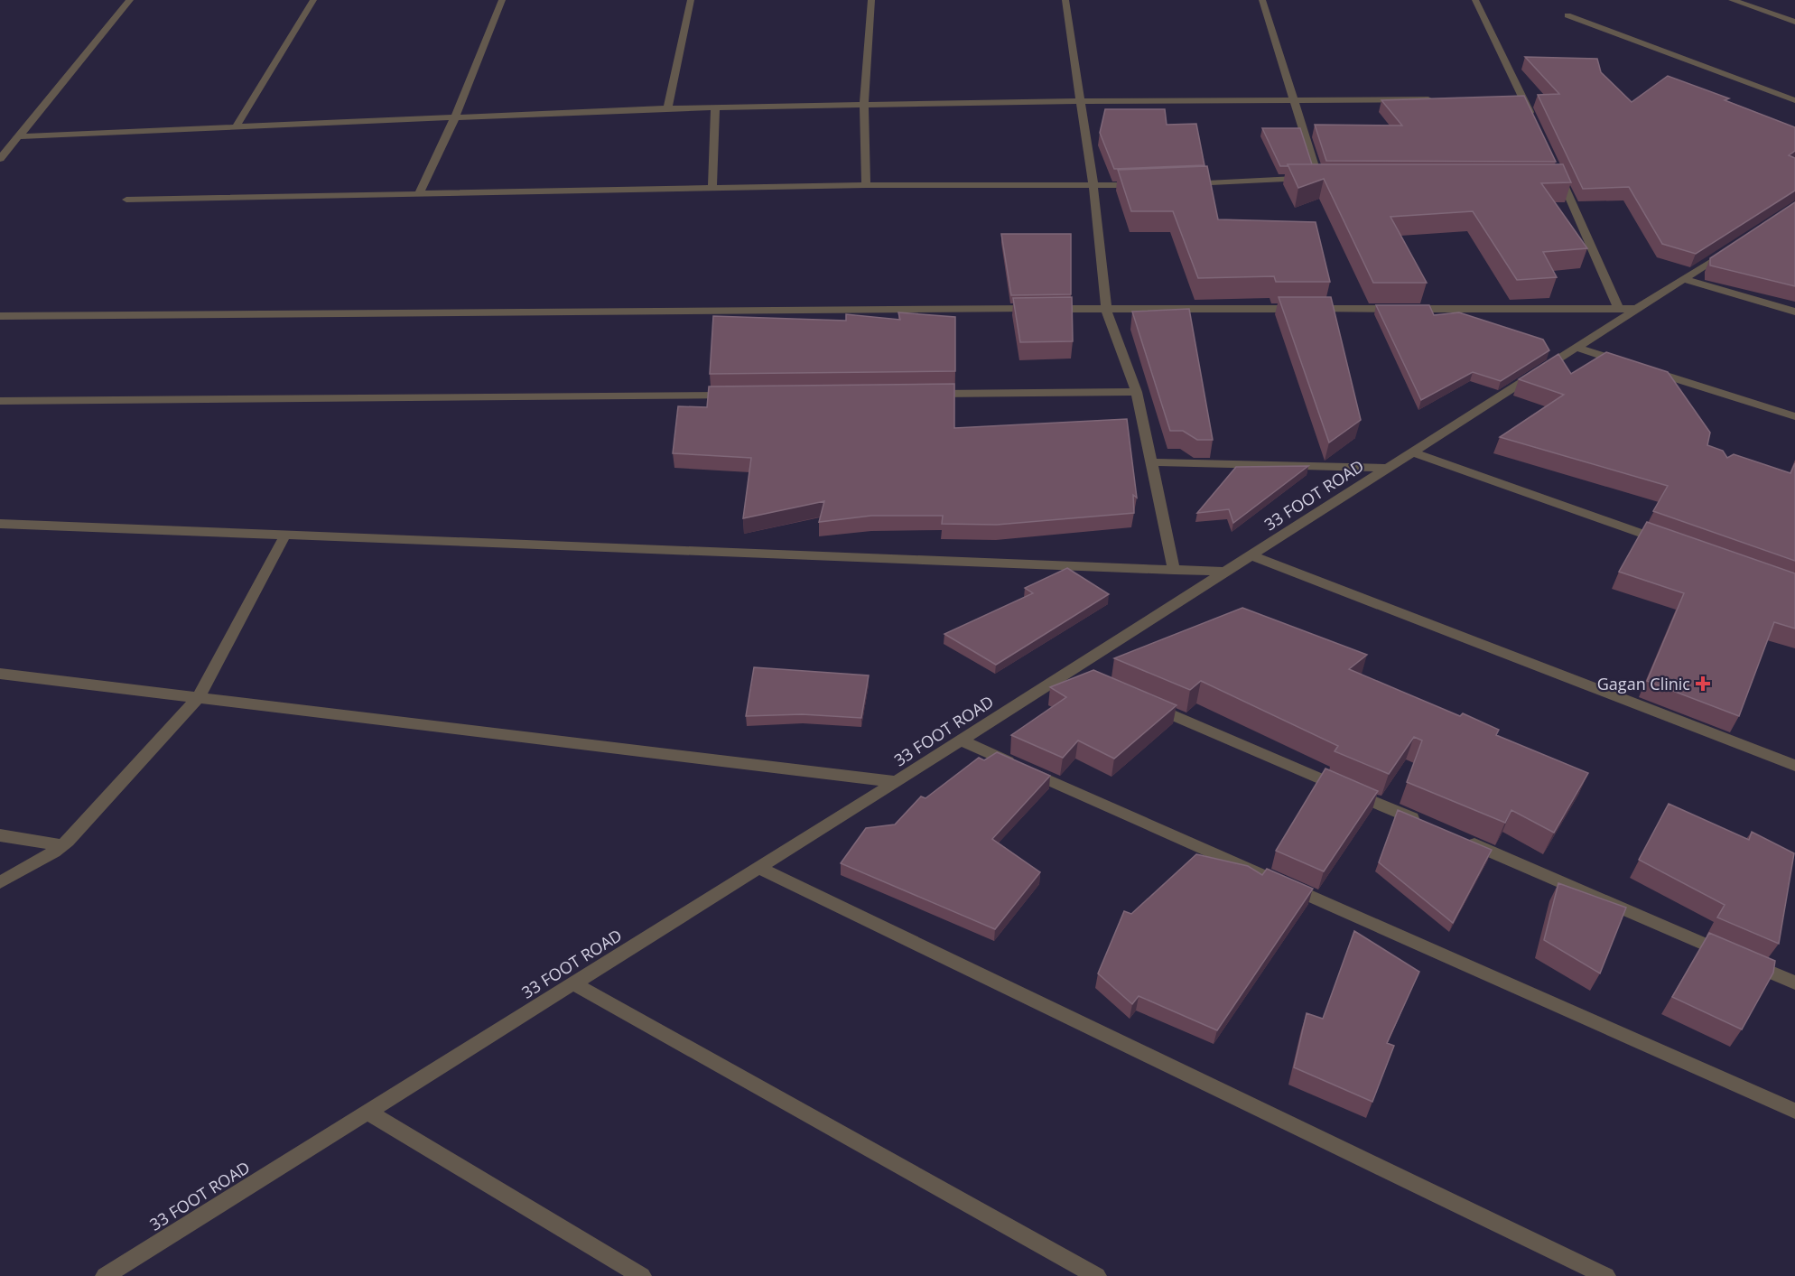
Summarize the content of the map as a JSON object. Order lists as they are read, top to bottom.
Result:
{
  "streets": {
    "street": ["33 FOOT ROAD"]
  },
  "places": {
    "health": ["Gagan Clinic"]
  }
}
